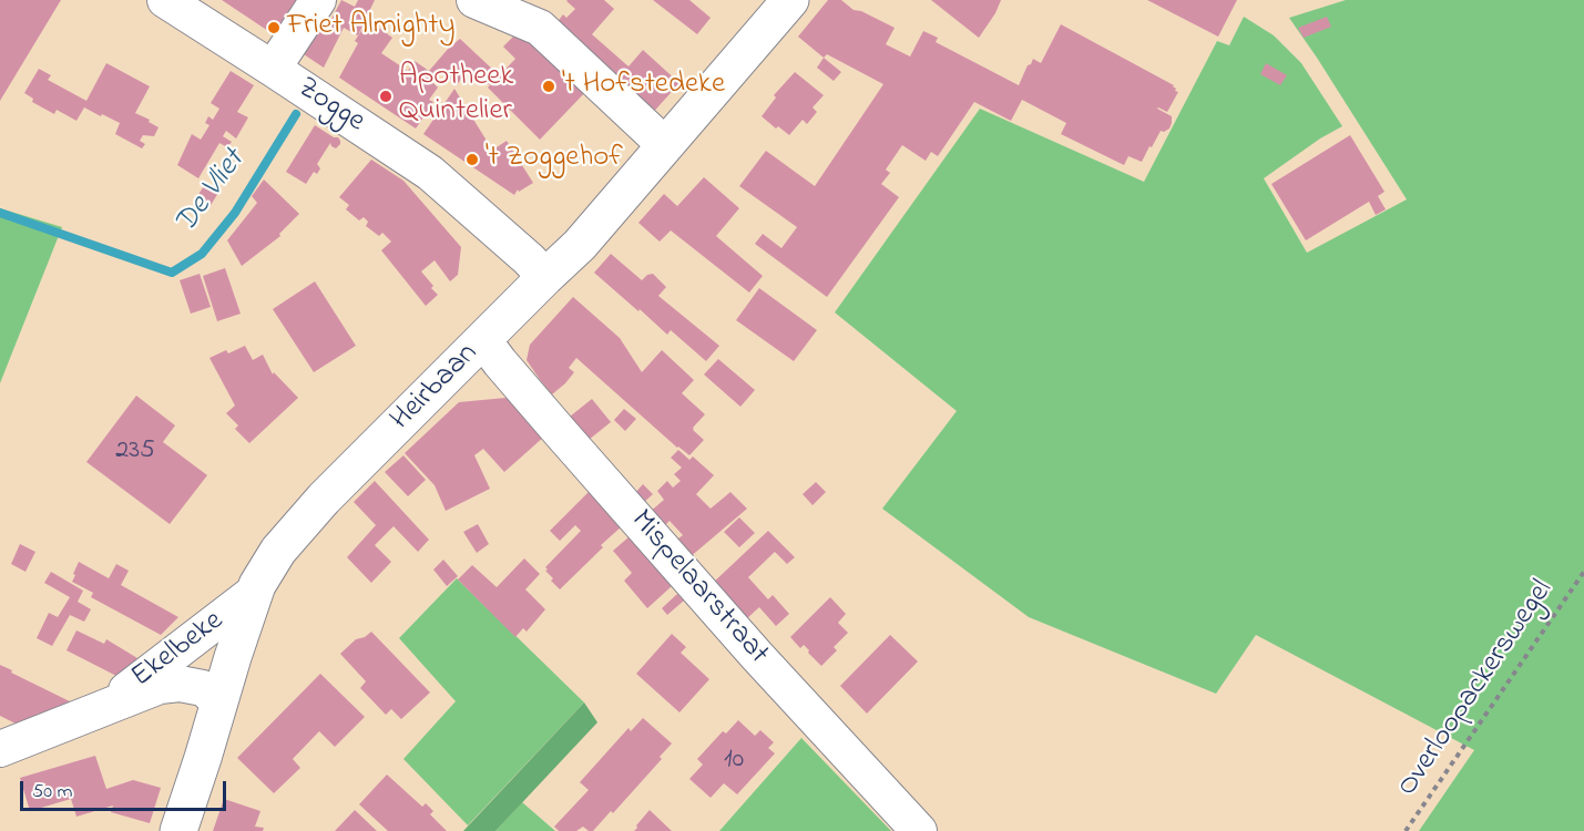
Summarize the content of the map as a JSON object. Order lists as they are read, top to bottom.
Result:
{
  "streets": {
    "main road": ["Heirbaan"],
    "street": ["Zogge", "Mispelaarstraat", "Ekelbeke"],
    "path": ["Overloopackerswegel"]
  },
  "crossings": [
    ["Zogge", "Heirbaan"],
    ["Heirbaan", "Mispelaarstraat"],
    ["Heirbaan", "Ekelbeke"]
  ],
  "water": ["De Vliet"],
  "places": [
    "Friet Almighty",
    "'t Hofstedeke",
    "Apotheek Quintelier",
    "'t Zoggehof"
  ],
  "house_numbers": ["235", "10"],
  "scale_bar": "50 m"
}
